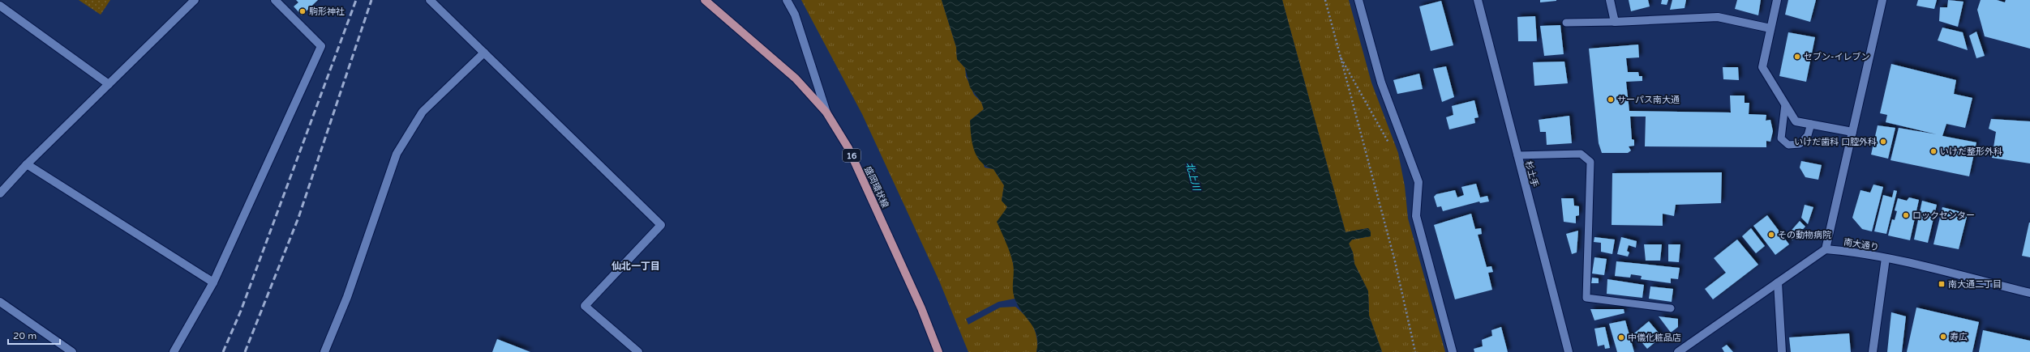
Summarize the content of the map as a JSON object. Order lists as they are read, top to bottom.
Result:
{
  "streets": {
    "main road": ["16", "盛岡環状線"],
    "street": ["杉土手", "南大通り"]
  },
  "districts": ["仙北一丁目"],
  "water": ["北上川"],
  "places": {
    "other": [
      "駒形神社",
      "セブン-イレブン",
      "サーパス南大通",
      "いけだ歯科 口腔外科",
      "いけだ整形外科",
      "ロックセンター",
      "その動物病院",
      "寿広",
      "中儀化粧品店"
    ],
    "transit": ["南大通二丁目"]
  },
  "scale_bar": "20 m"
}
